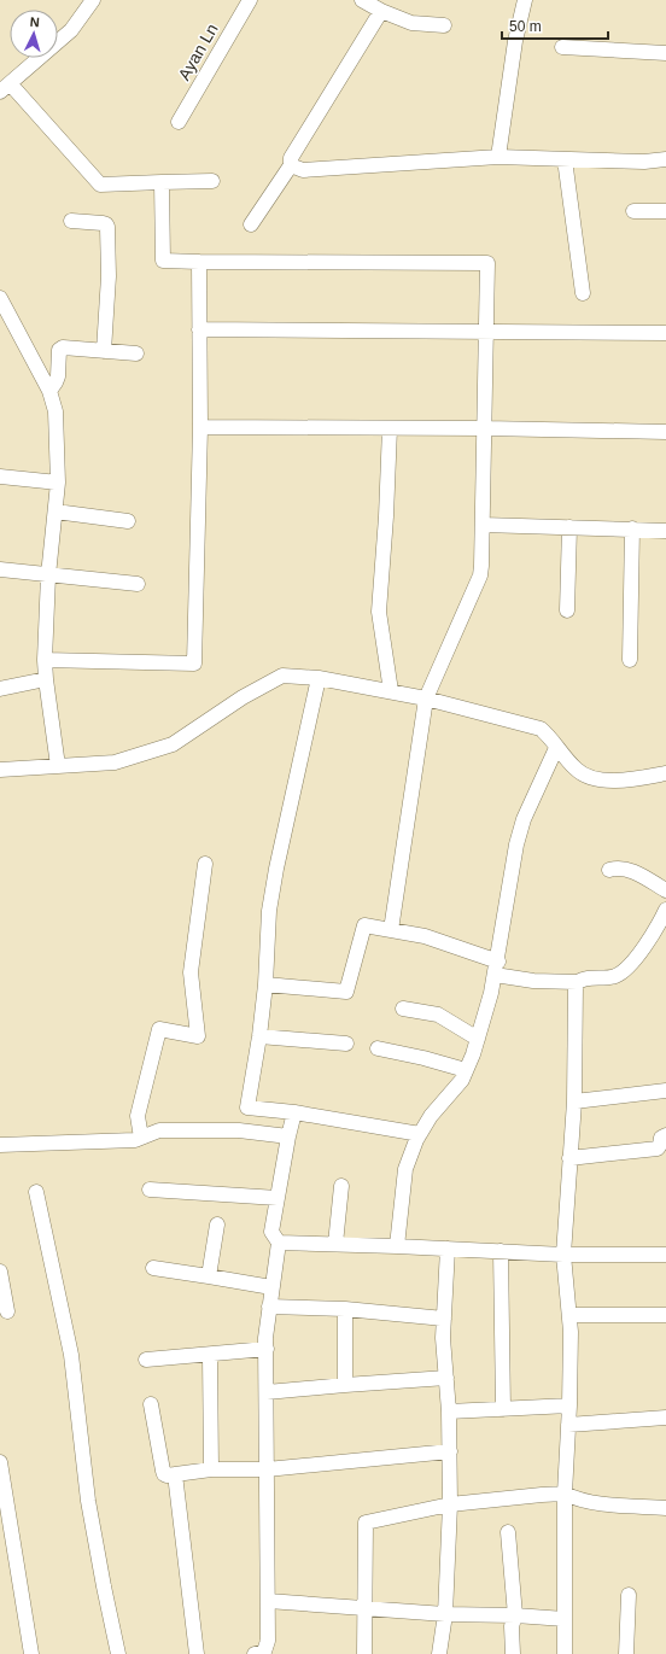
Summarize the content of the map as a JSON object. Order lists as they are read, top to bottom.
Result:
{
  "streets": {
    "street": ["Ayan Ln"]
  },
  "scale_bar": "50 m",
  "north": "top"
}
